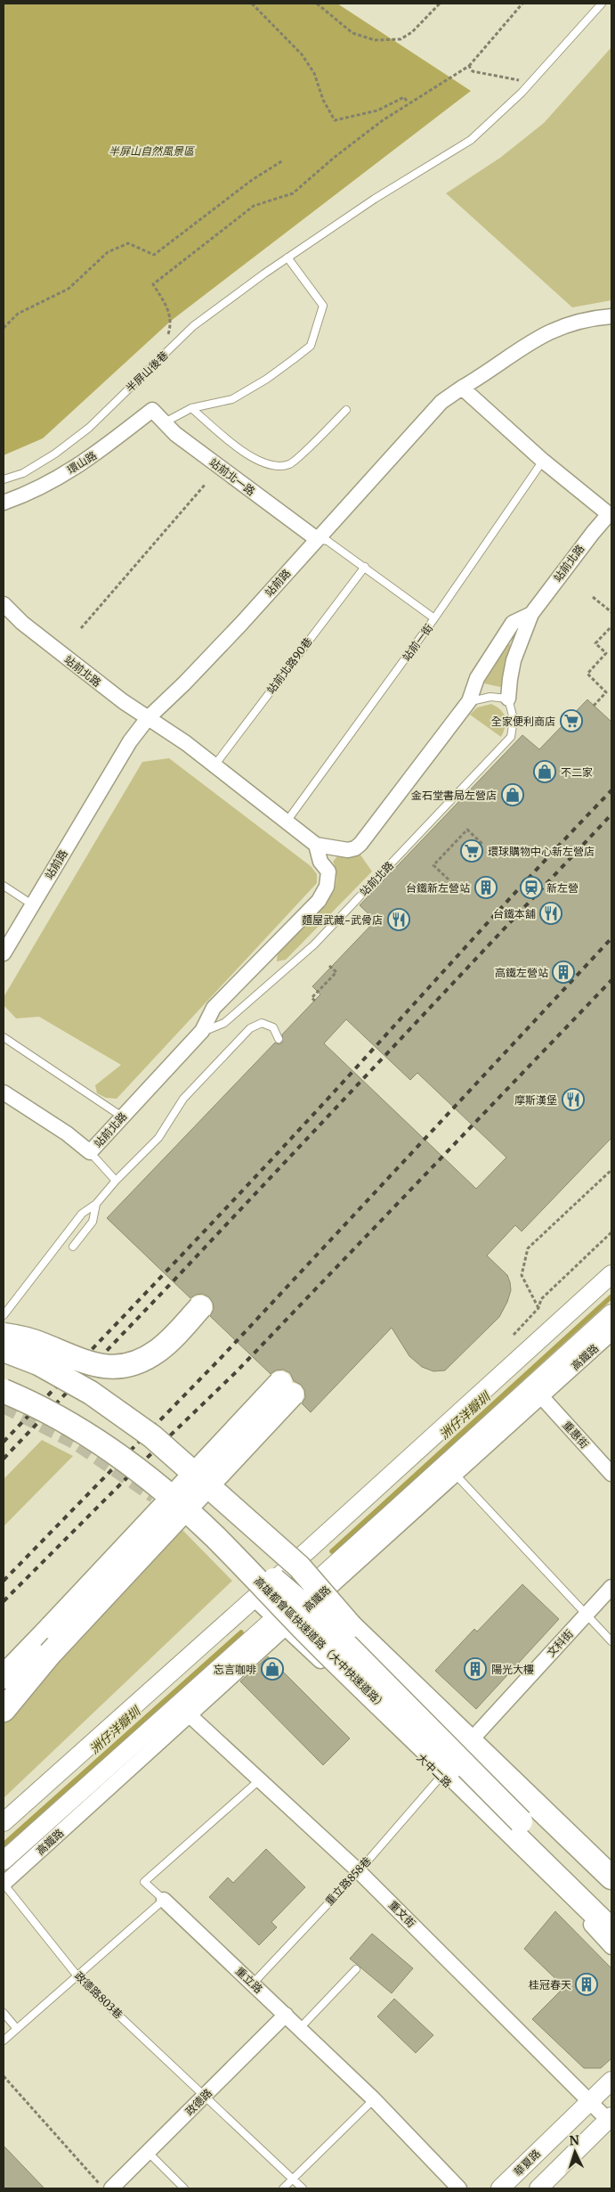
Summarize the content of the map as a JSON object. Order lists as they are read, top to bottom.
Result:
{
  "streets": {
    "highway": ["高雄都會區快速道路（大中快速道路）"],
    "street": [
      "環山路",
      "站前北一路",
      "站前北路",
      "站前路",
      "高鐵路",
      "重惠街",
      "文科街",
      "大中二路",
      "重文街",
      "重立路",
      "政德路",
      "華夏路"
    ],
    "lane": [
      "半屏山後巷",
      "站前一街",
      "站前北路90巷",
      "重立路858巷",
      "政德路803巷"
    ]
  },
  "crossings": [
    ["環山路", "站前北一路"],
    ["站前北一路", "站前路"],
    ["站前北路", "站前路"],
    ["站前北路", "站前一街"],
    ["站前北路", "站前北路90巷"],
    ["高鐵路", "重惠街"],
    ["高鐵路", "大中二路"],
    ["高鐵路", "重文街"],
    ["高鐵路", "政德路803巷"],
    ["大中二路", "重立路858巷"],
    ["重立路858巷", "重文街"],
    ["重立路858巷", "重立路"],
    ["重文街", "重立路"],
    ["重文街", "華夏路"],
    ["重立路", "政德路"],
    ["政德路803巷", "政德路"]
  ],
  "water": ["洲仔洋瓣圳"],
  "parks": ["半屏山自然風景區"],
  "places": {
    "supermarket": ["全家便利商店", "環球購物中心新左營店"],
    "shop": ["不二家", "金石堂書局左營店", "忘言咖啡"],
    "building": [
      "台鐵新左營站",
      "高鐵左營站",
      "陽光大樓",
      "桂冠春天"
    ],
    "station": ["新左營"],
    "restaurant": ["台鐵本舖", "麵屋武藏-武骨店", "摩斯漢堡"]
  },
  "north": "top"
}
